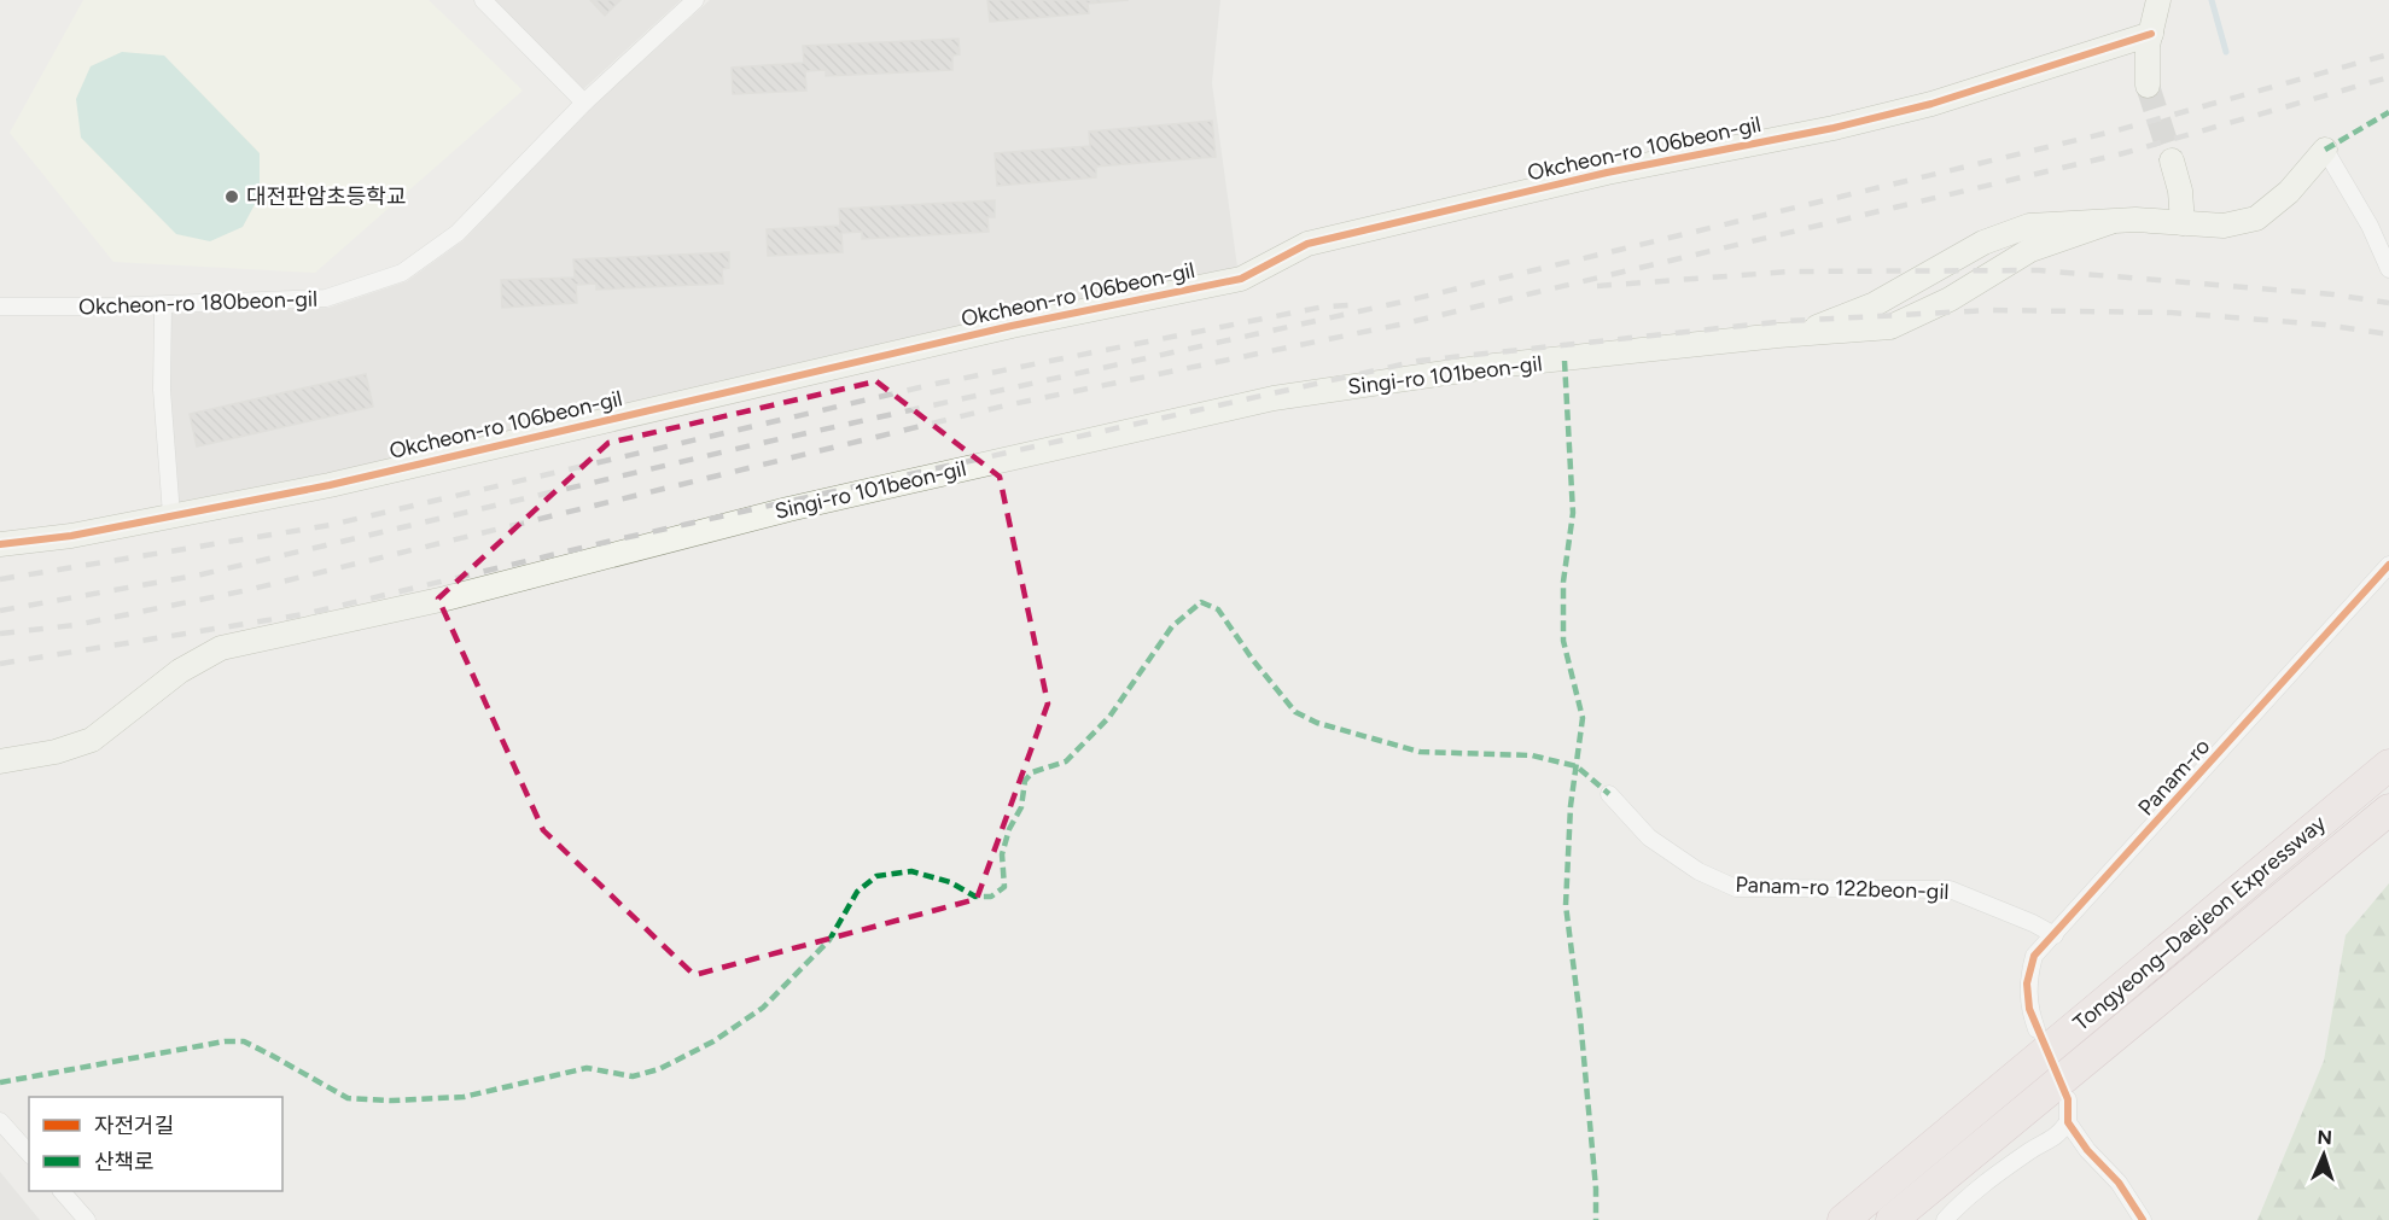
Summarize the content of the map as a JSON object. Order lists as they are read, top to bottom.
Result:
{
  "streets": {
    "highway": ["Tongyeong–Daejeon Expressway"],
    "street": [
      "Okcheon-ro 106beon-gil",
      "Okcheon-ro 180beon-gil",
      "Singi-ro 101beon-gil",
      "Panam-ro",
      "Panam-ro 122beon-gil"
    ]
  },
  "crossings": [
    ["Panam-ro", "Panam-ro 122beon-gil"]
  ],
  "places": ["대전판암초등학교"],
  "legend": ["자전거길", "산책로"],
  "north": "top"
}
